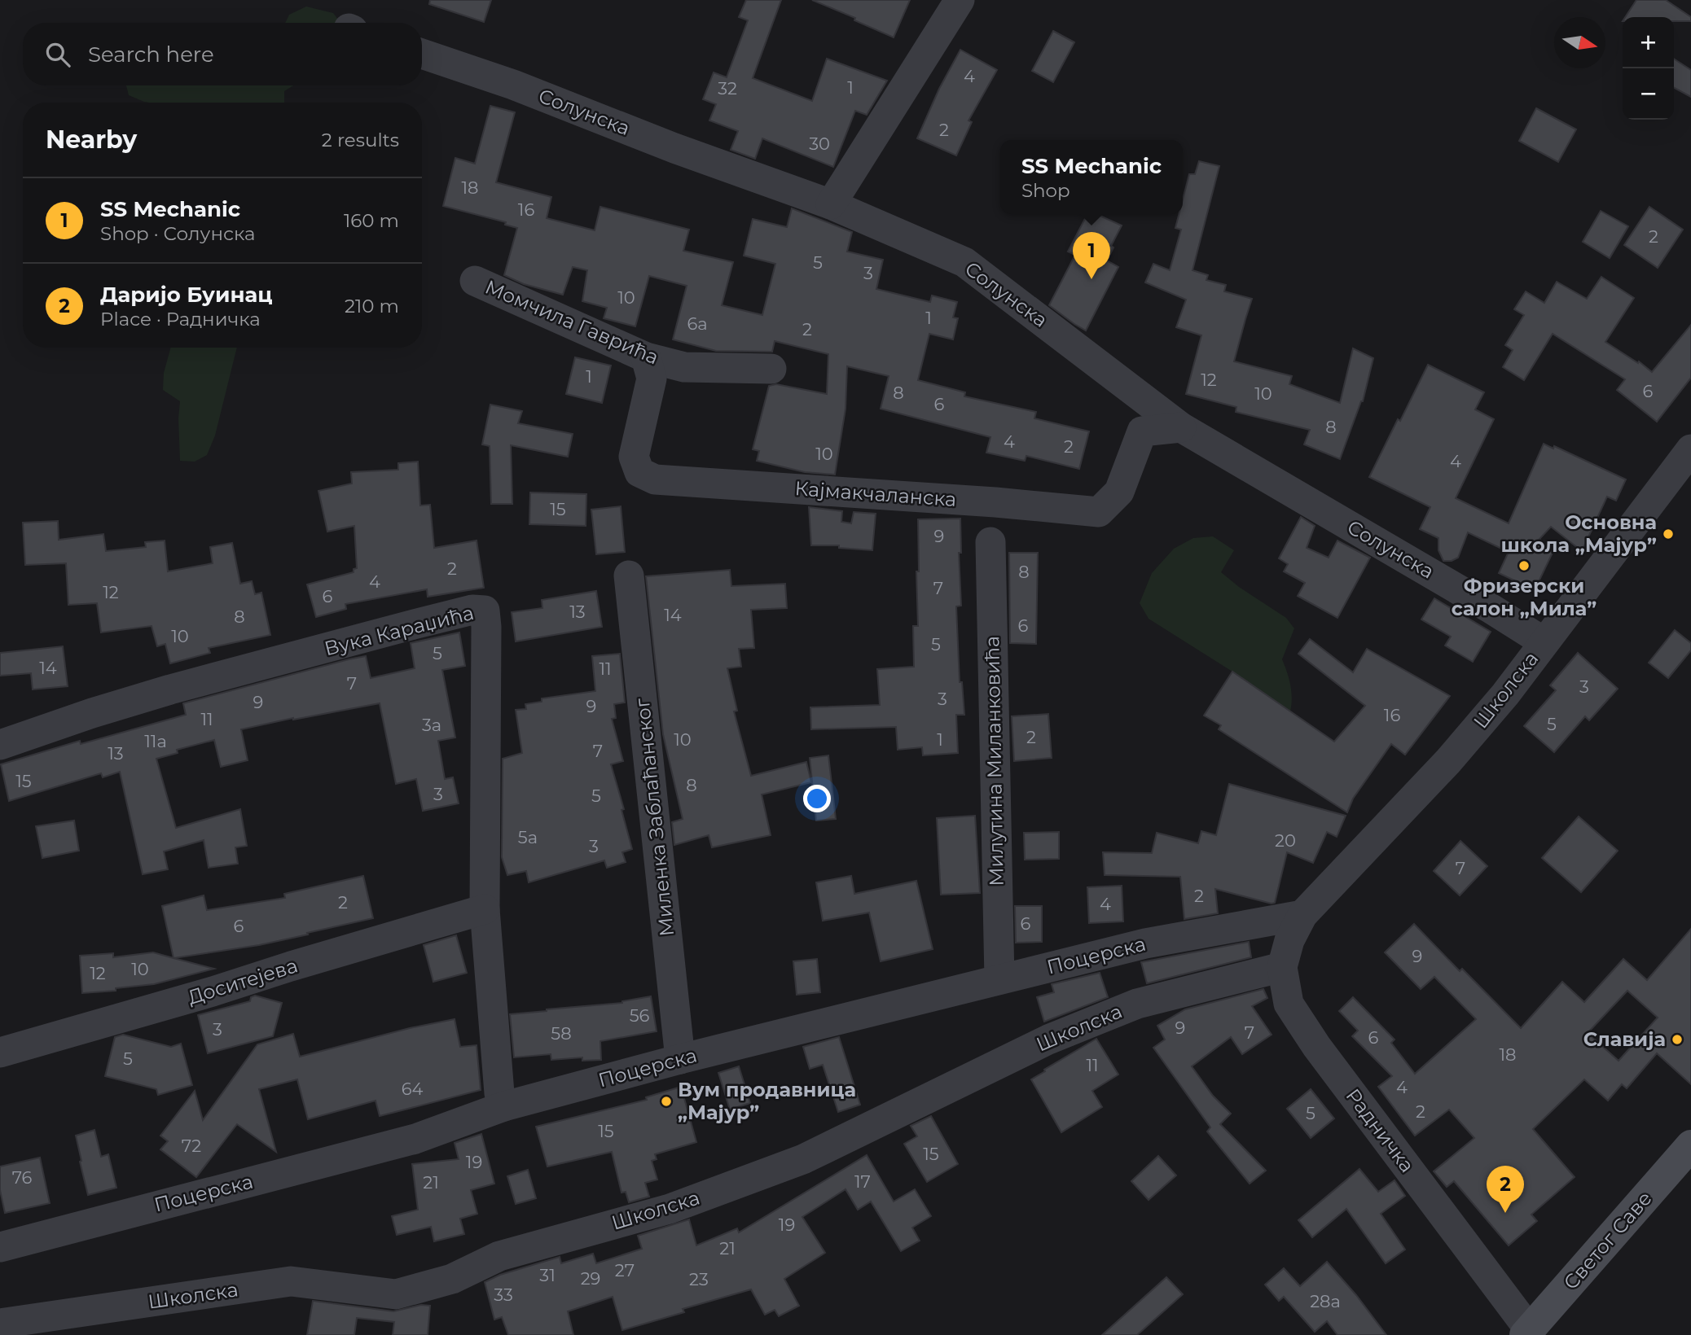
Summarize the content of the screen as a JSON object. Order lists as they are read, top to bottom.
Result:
{
  "streets": {
    "street": [
      "Солунска",
      "Момчила Гаврића",
      "Кајмакчаланска",
      "Вука Караџића",
      "Школска",
      "Милутина Миланковића",
      "Миленка Заблаћанског",
      "Поцерска",
      "Доситејева",
      "Радничка",
      "Светог Саве"
    ]
  },
  "crossings": [
    ["Солунска", "Кајмакчаланска"],
    ["Солунска", "Школска"],
    ["Момчила Гаврића", "Кајмакчаланска"],
    ["Вука Караџића", "Поцерска"],
    ["Вука Караџића", "Доситејева"],
    ["Школска", "Поцерска"],
    ["Школска", "Радничка"],
    ["Милутина Миланковића", "Поцерска"],
    ["Миленка Заблаћанског", "Поцерска"],
    ["Поцерска", "Радничка"],
    ["Радничка", "Светог Саве"]
  ],
  "places": [
    "Основна школа „Мајур”",
    "Фризерски салон „Мила”",
    "Славија",
    "Вум продавница „Мајур”"
  ],
  "house_numbers": [
    "4",
    "1",
    "32",
    "2",
    "30",
    "18",
    "16",
    "2",
    "5",
    "3",
    "10",
    "1",
    "6a",
    "2",
    "1",
    "12",
    "6",
    "8",
    "10",
    "6",
    "8",
    "4",
    "2",
    "10",
    "4",
    "15",
    "9",
    "2",
    "8",
    "4",
    "7",
    "12",
    "6",
    "13",
    "14",
    "8",
    "6",
    "10",
    "5",
    "5",
    "14",
    "11",
    "7",
    "3",
    "3",
    "9",
    "9",
    "16",
    "11",
    "5",
    "3a",
    "2",
    "10",
    "1",
    "11a",
    "7",
    "13",
    "15",
    "8",
    "3",
    "5",
    "5a",
    "20",
    "3",
    "7",
    "2",
    "2",
    "4",
    "6",
    "6",
    "9",
    "10",
    "12",
    "56",
    "9",
    "3",
    "7",
    "58",
    "6",
    "18",
    "5",
    "11",
    "4",
    "64",
    "2",
    "5",
    "15",
    "72",
    "15",
    "19",
    "76",
    "17",
    "21",
    "19",
    "21",
    "27",
    "31",
    "29",
    "23",
    "33",
    "28a"
  ],
  "north": "right",
  "page": {
    "map_buttons": ["+", "−"],
    "search": "Search here",
    "heading": ["Nearby", "2 results"],
    "popup": ["SS Mechanic", "Shop"],
    "list": [
      {
        "mark": "1",
        "name": "SS Mechanic",
        "note": "Shop · Солунска",
        "value": "160 m"
      },
      {
        "mark": "2",
        "name": "Даријо Буинац",
        "note": "Place · Радничка",
        "value": "210 m"
      }
    ],
    "pins": ["1", "2"]
  }
}
